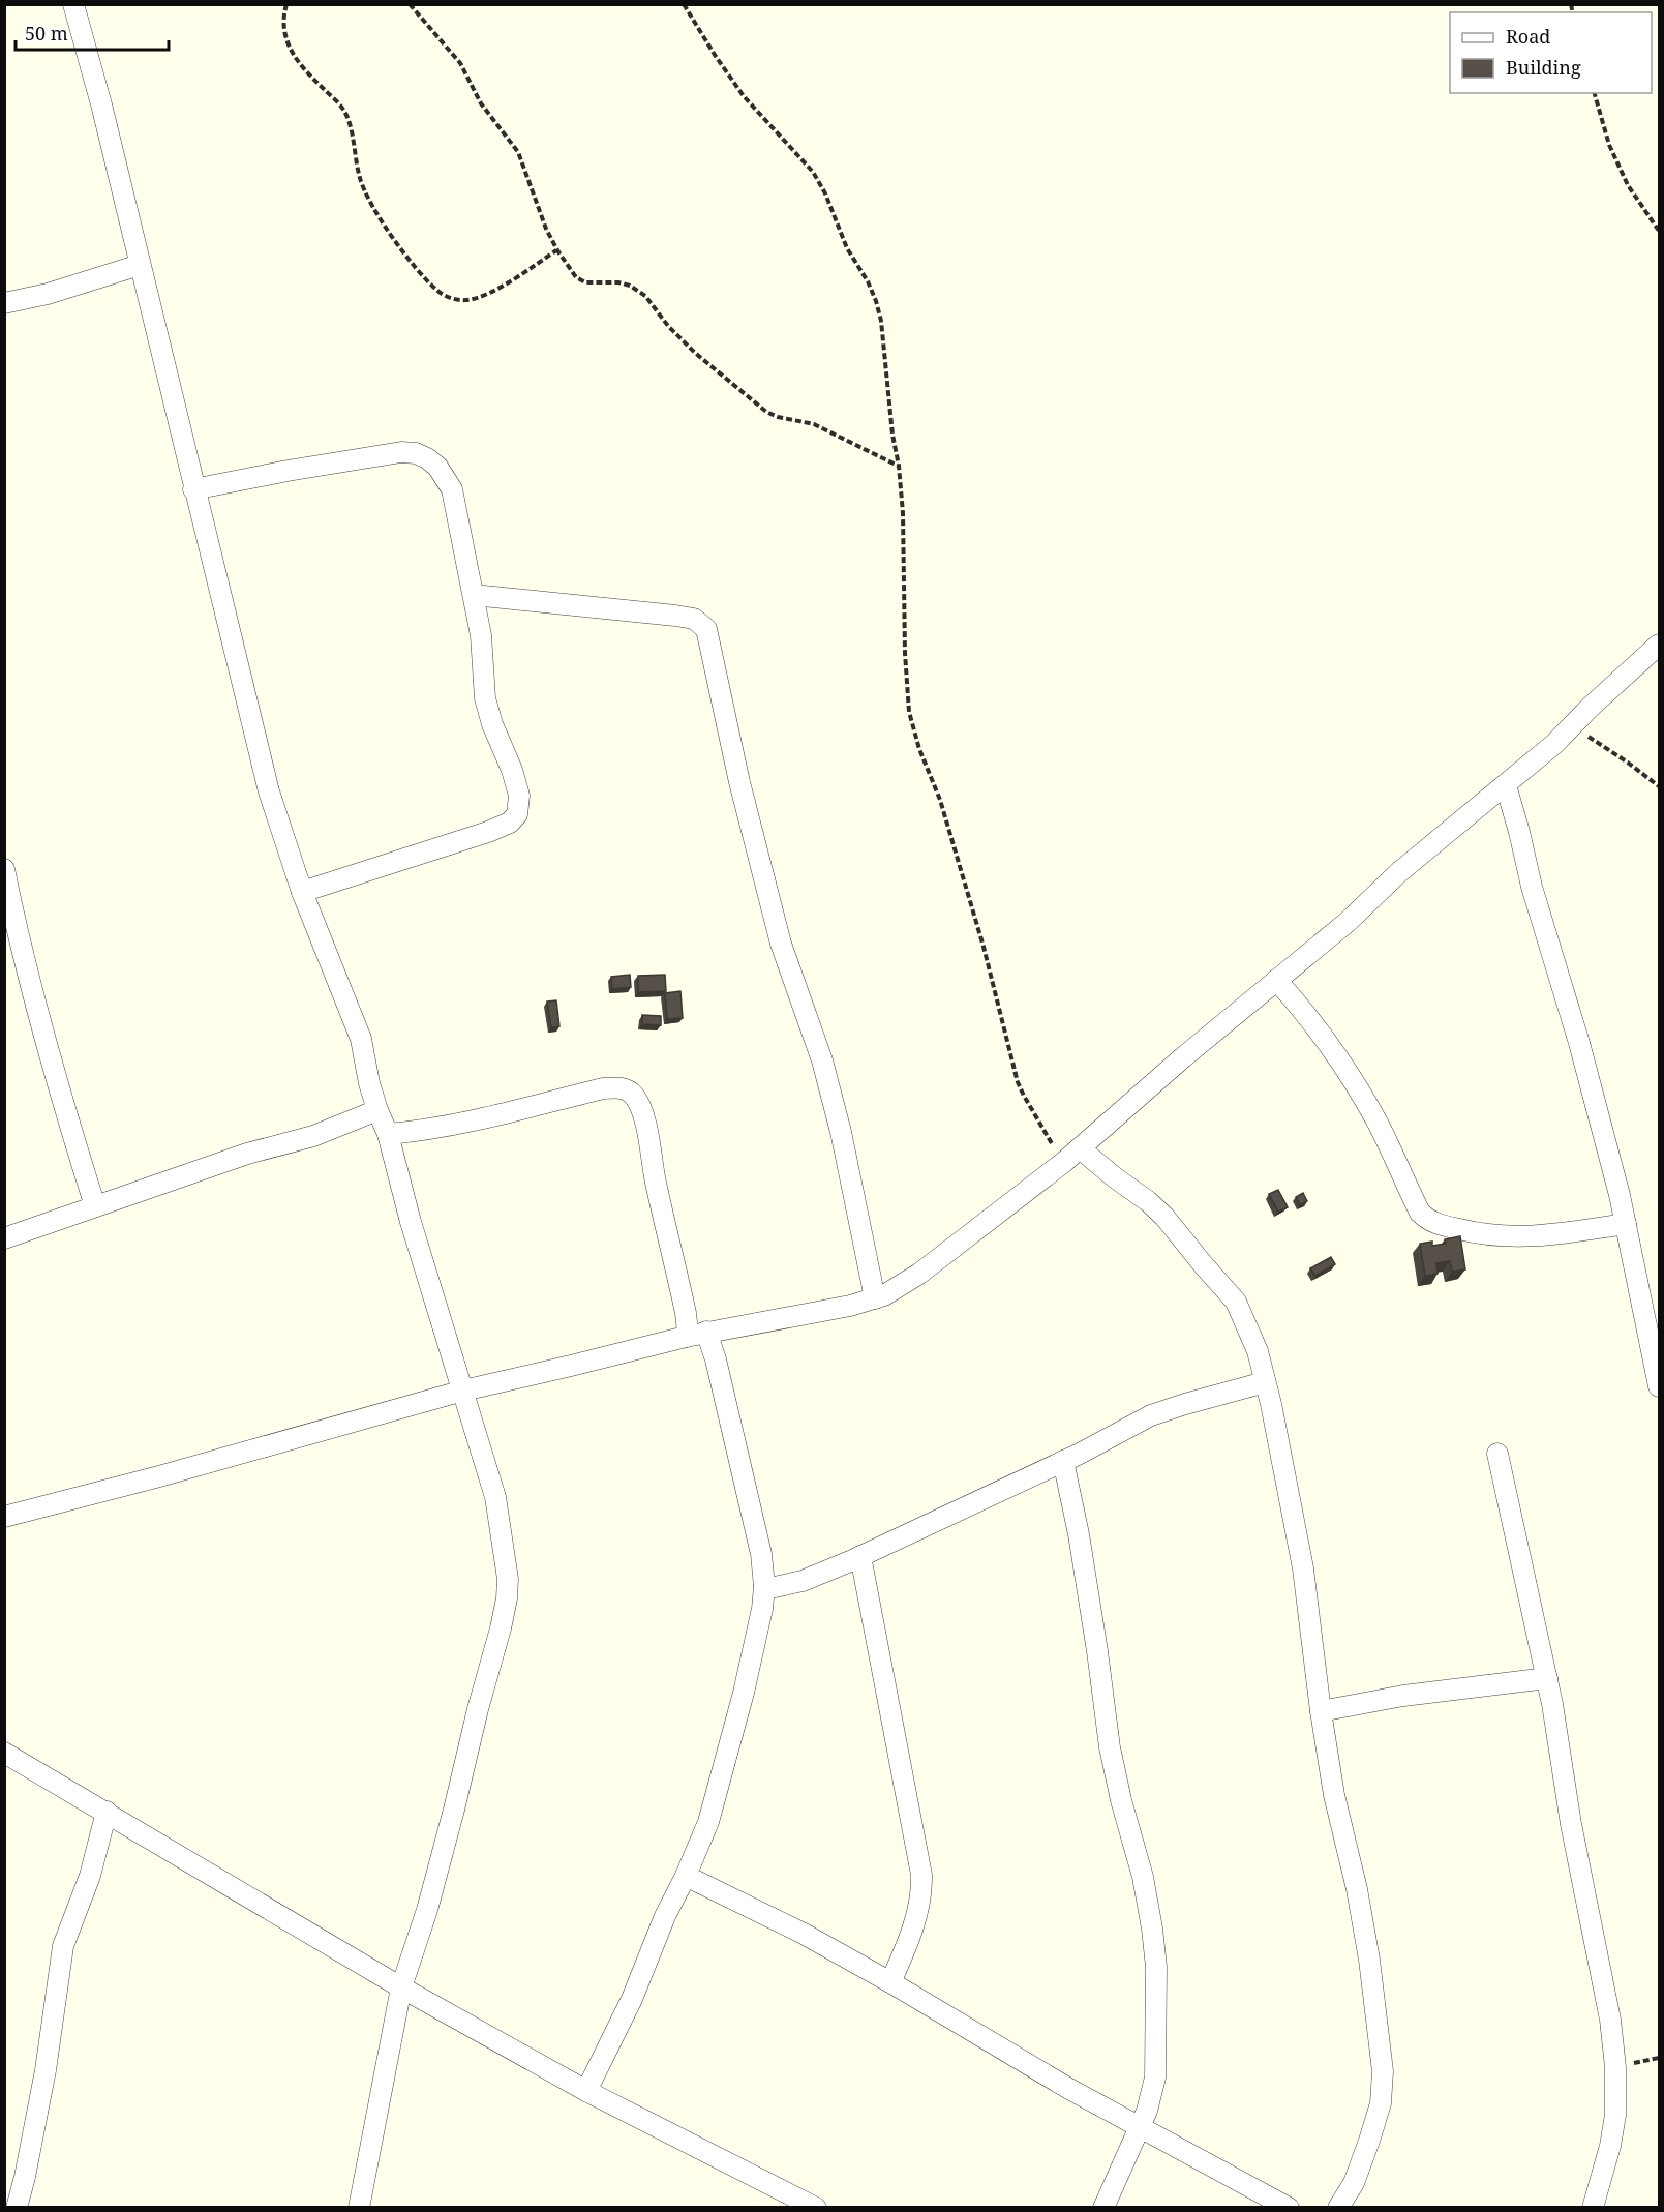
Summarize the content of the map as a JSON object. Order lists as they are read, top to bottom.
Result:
{
  "legend": ["Road", "Building"],
  "scale_bar": "50 m"
}
